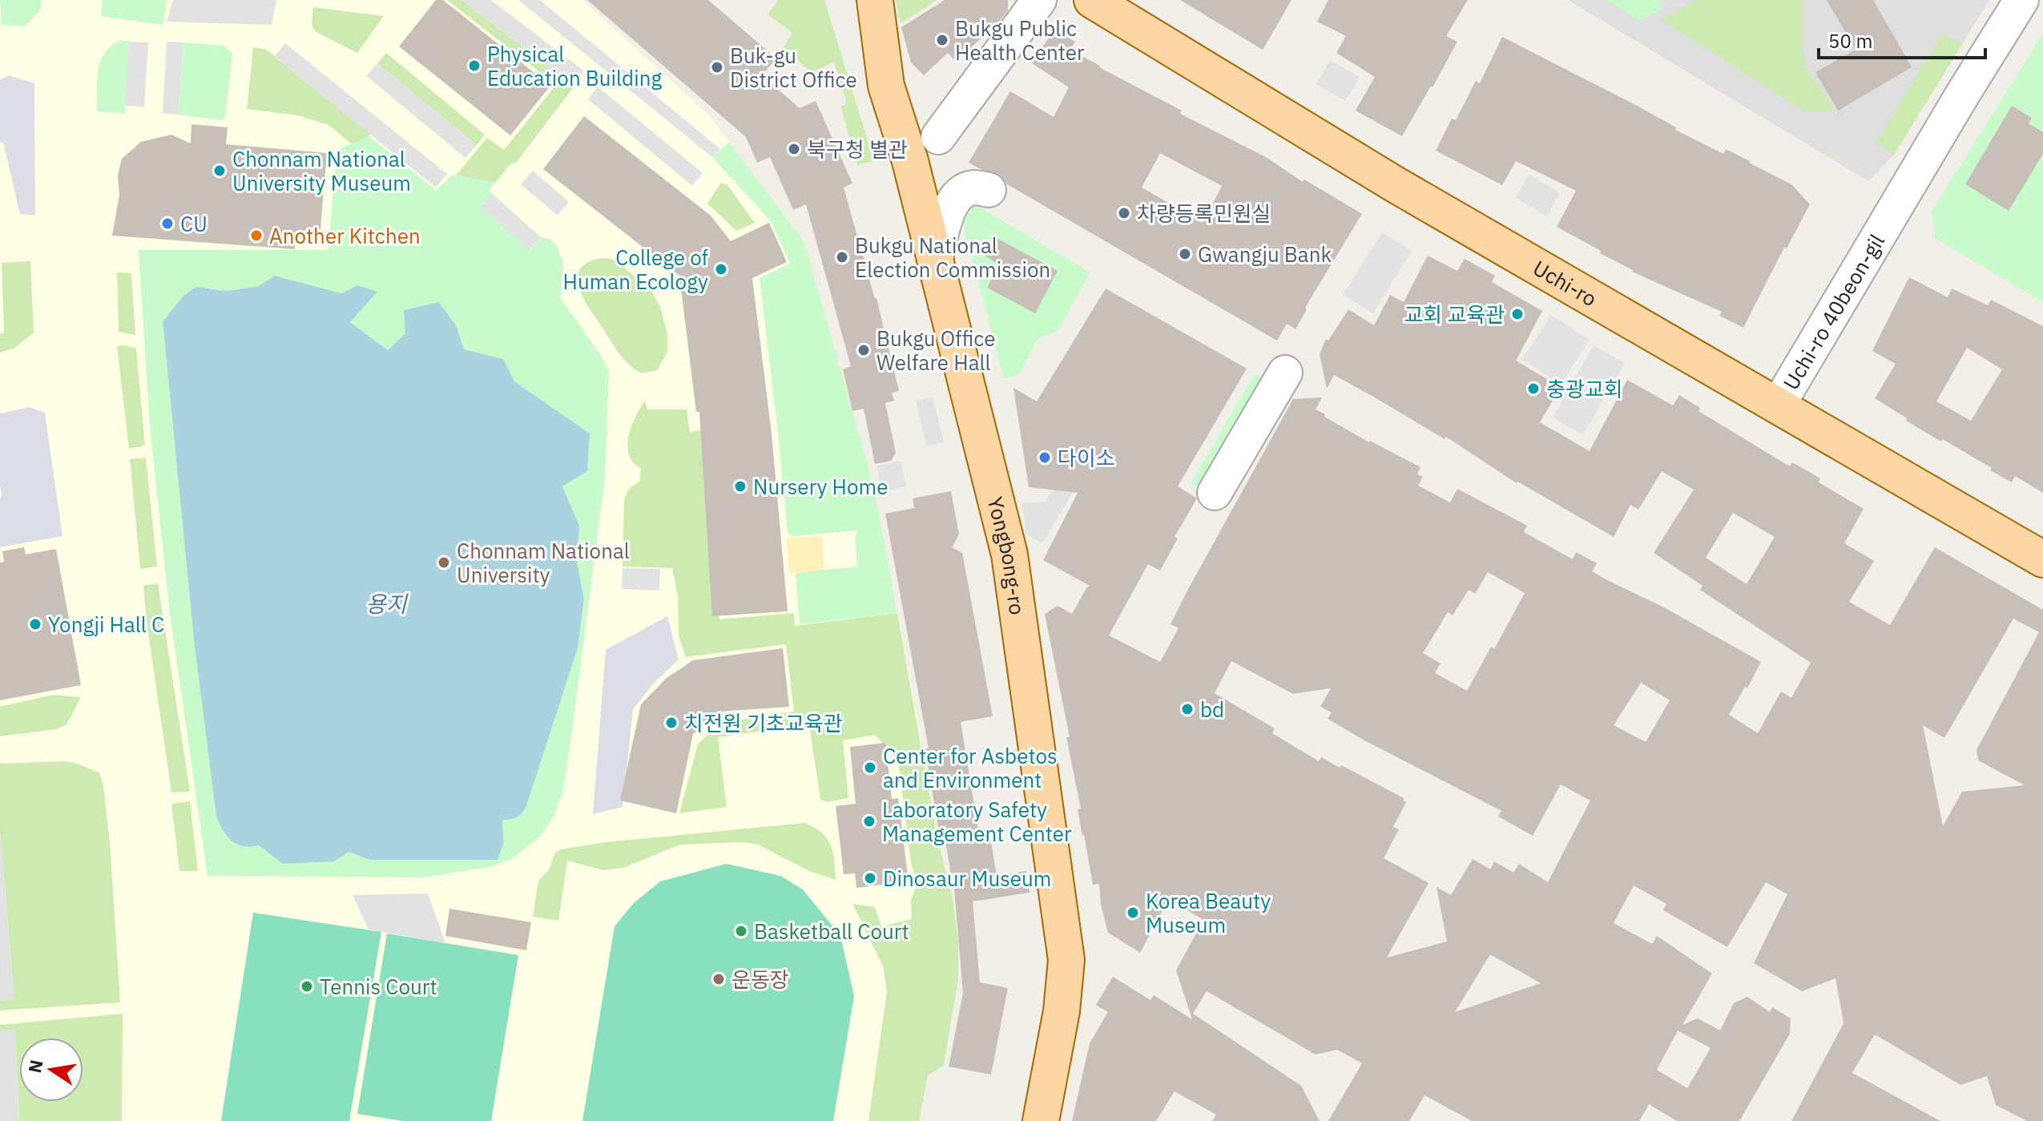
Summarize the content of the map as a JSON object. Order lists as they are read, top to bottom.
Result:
{
  "streets": {
    "main road": ["Uchi-ro", "Yongbong-ro"],
    "street": ["Uchi-ro 40beon-gil"]
  },
  "crossings": [
    ["Uchi-ro", "Uchi-ro 40beon-gil"]
  ],
  "water": ["용지"],
  "places": [
    "Bukgu Public Health Center",
    "Physical Education Building",
    "Buk-gu District Office",
    "북구청 별관",
    "Chonnam National University Museum",
    "차량등록민원실",
    "CU",
    "Another Kitchen",
    "Gwangju Bank",
    "Bukgu National Election Commission",
    "College of Human Ecology",
    "교회 교육관",
    "Bukgu Office Welfare Hall",
    "충광교회",
    "다이소",
    "Nursery Home",
    "Chonnam National University",
    "Yongji Hall C",
    "bd",
    "치전원 기초교육관",
    "Center for Asbetos and Environment",
    "Laboratory Safety Management Center",
    "Dinosaur Museum",
    "Korea Beauty Museum",
    "Basketball Court",
    "운동장",
    "Tennis Court"
  ],
  "scale_bar": "50 m",
  "north": "left"
}
